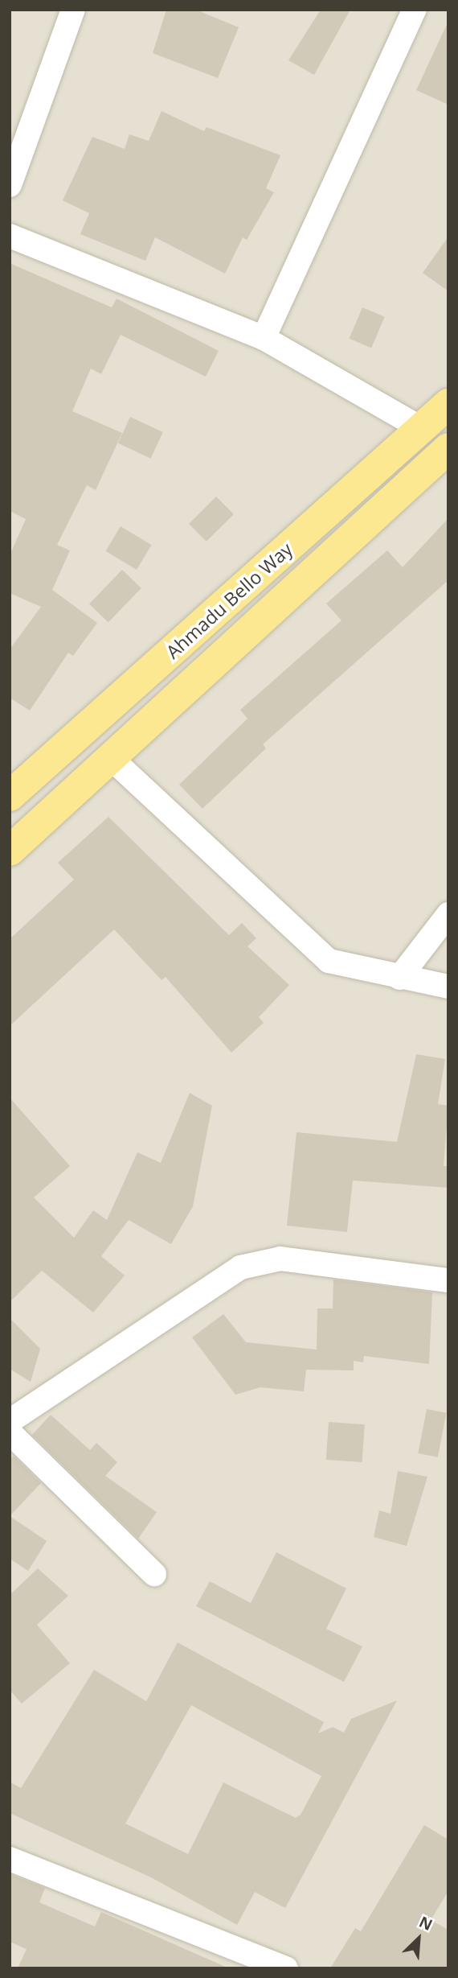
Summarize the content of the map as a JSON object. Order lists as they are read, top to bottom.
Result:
{
  "streets": {
    "main road": ["Ahmadu Bello Way"]
  },
  "north": "top right"
}
